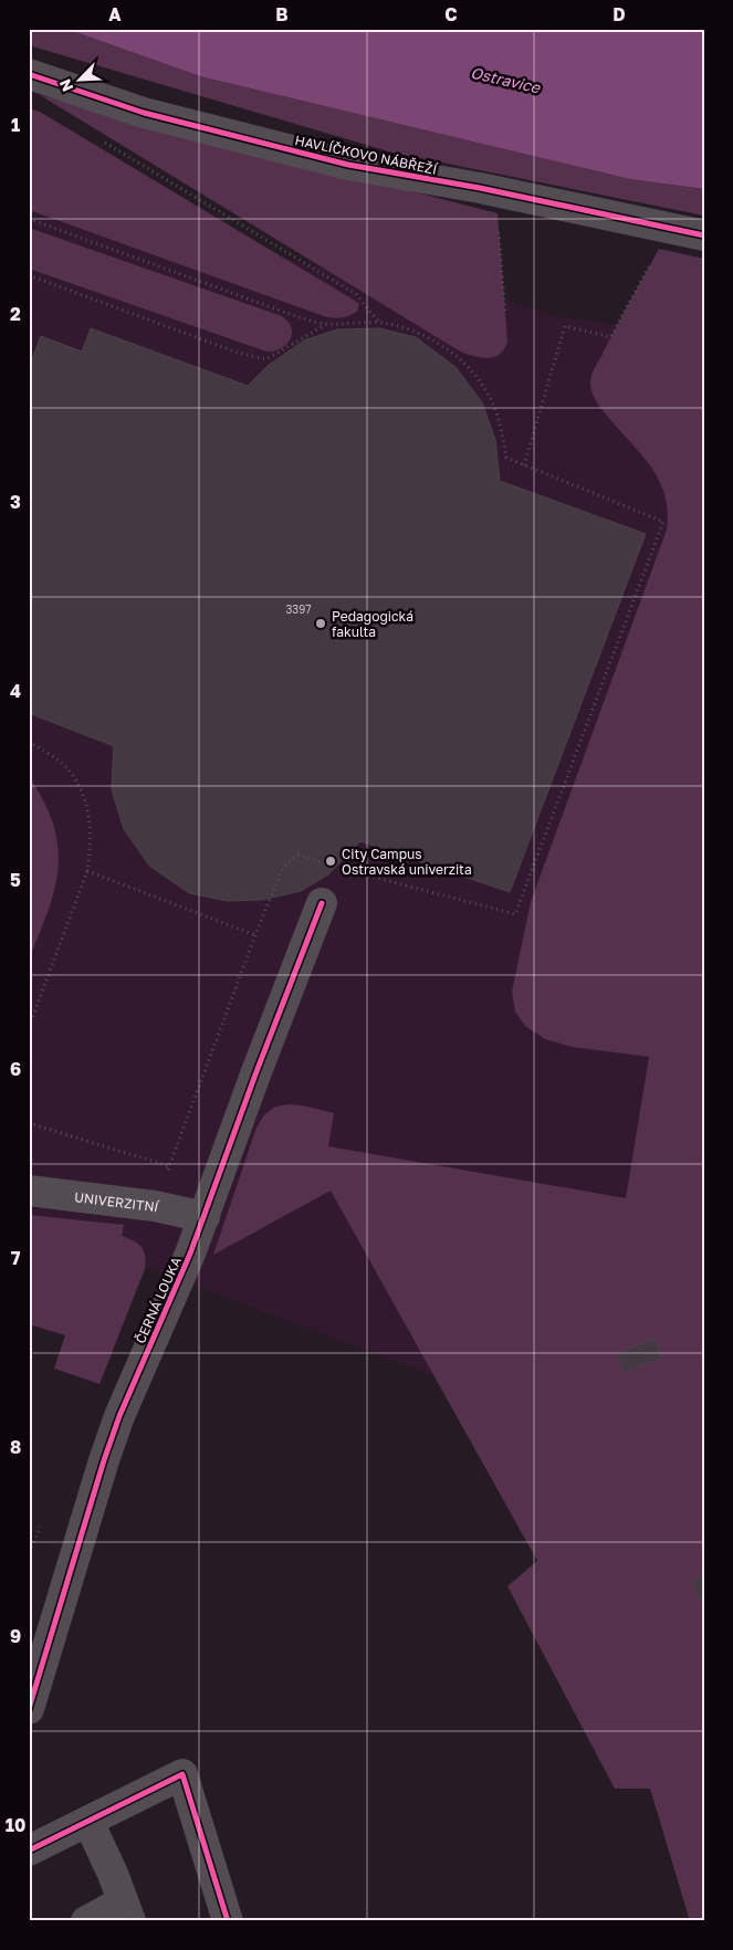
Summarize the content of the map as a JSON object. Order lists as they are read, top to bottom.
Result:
{
  "streets": {
    "street": ["HAVLÍČKOVO NÁBŘEŽÍ", "UNIVERZITNÍ", "ČERNÁ LOUKA"]
  },
  "crossings": [
    ["UNIVERZITNÍ", "ČERNÁ LOUKA"]
  ],
  "water": ["Ostravice"],
  "places": ["Pedagogická fakulta", "City Campus Ostravská univerzita"],
  "house_numbers": ["3397"],
  "north": "bottom left",
  "grid": {
    "columns": [
      "A",
      "B",
      "C",
      "D"
    ],
    "rows": [
      "1",
      "2",
      "3",
      "4",
      "5",
      "6",
      "7",
      "8",
      "9",
      "10"
    ]
  }
}
